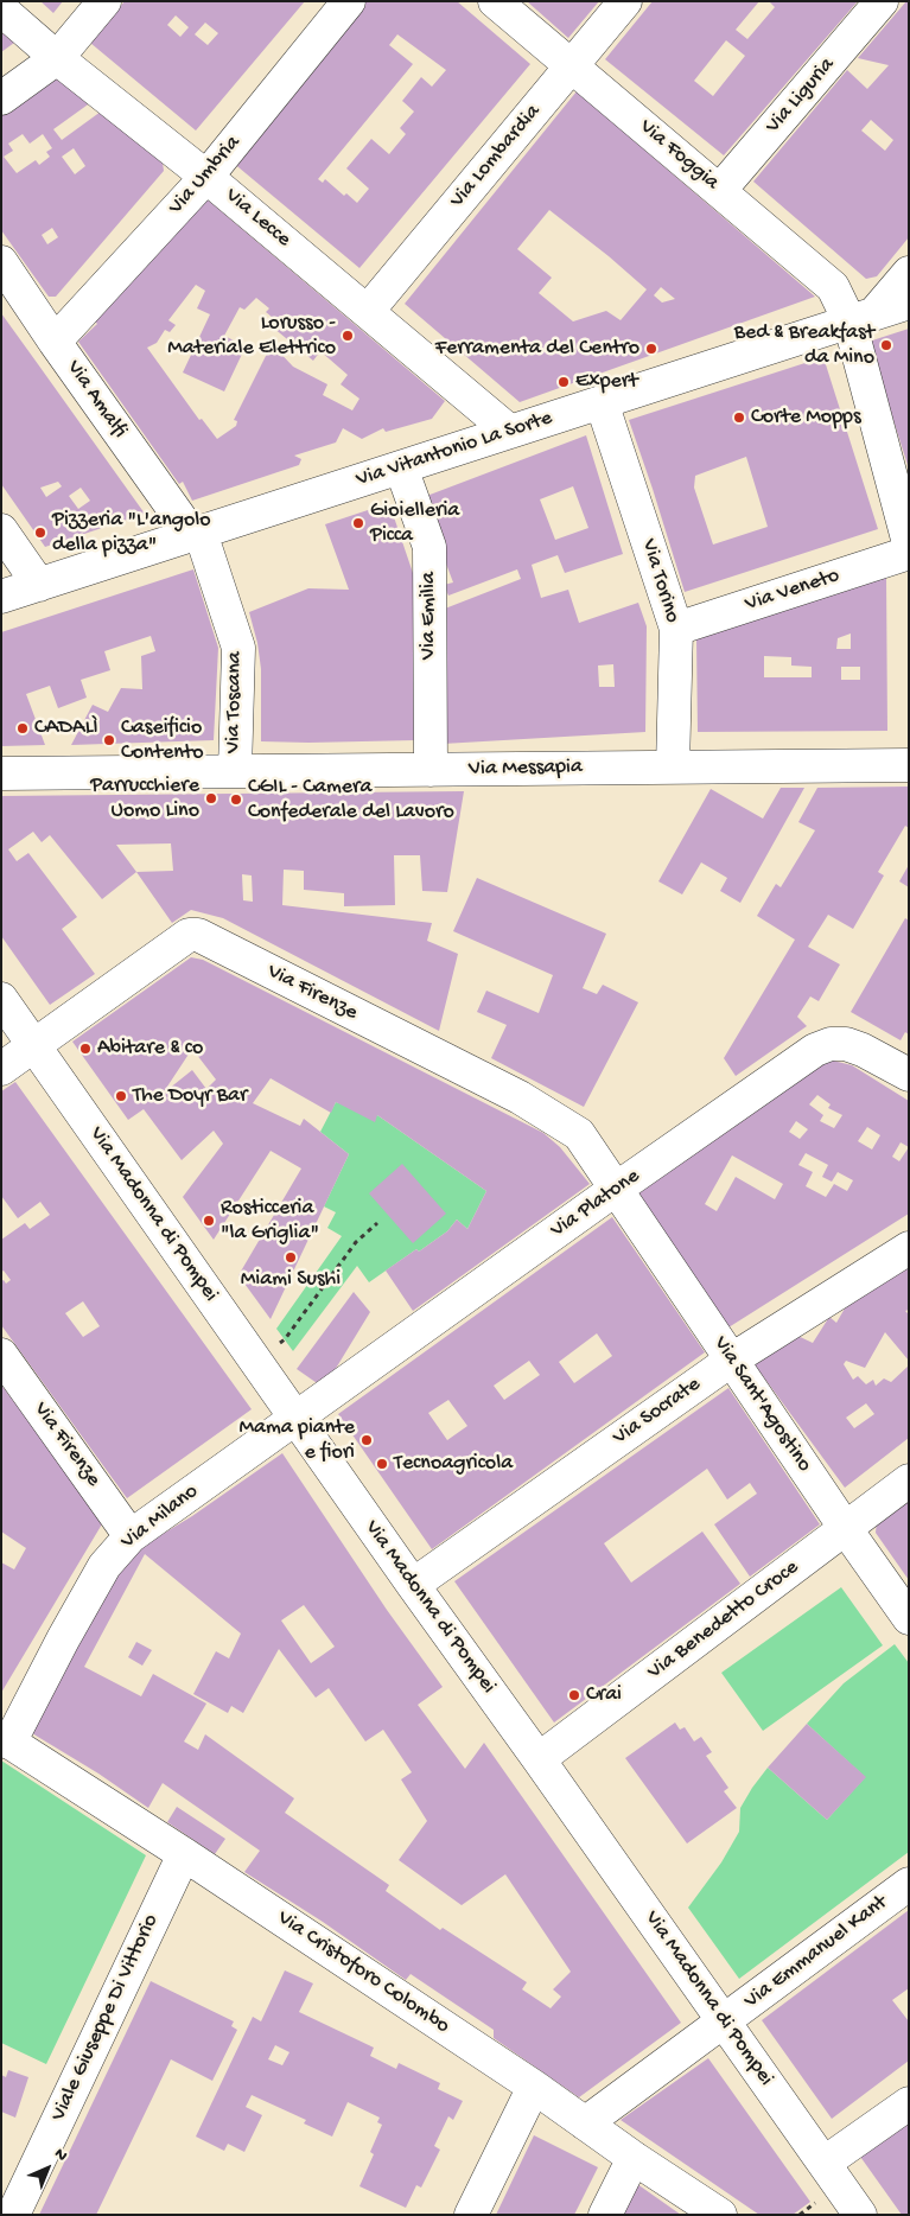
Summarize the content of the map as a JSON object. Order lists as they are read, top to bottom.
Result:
{
  "streets": {
    "street": [
      "Via Liguria",
      "Via Foggia",
      "Via Lombardia",
      "Via Umbria",
      "Via Lecce",
      "Via Amalfi",
      "Via Vitantonio La Sorte",
      "Via Torino",
      "Via Veneto",
      "Via Emilia",
      "Via Toscana",
      "Via Messapia",
      "Via Firenze",
      "Via Platone",
      "Via Madonna di Pompei",
      "Via Sant'Agostino",
      "Via Socrate",
      "Via Milano",
      "Via Benedetto Croce",
      "Via Emmanuel Kant",
      "Via Cristoforo Colombo",
      "Viale Giuseppe Di Vittorio"
    ]
  },
  "crossings": [
    ["Via Liguria", "Via Foggia"],
    ["Via Foggia", "Via Lombardia"],
    ["Via Foggia", "Via Vitantonio La Sorte"],
    ["Via Lombardia", "Via Lecce"],
    ["Via Umbria", "Via Lecce"],
    ["Via Umbria", "Via Amalfi"],
    ["Via Lecce", "Via Vitantonio La Sorte"],
    ["Via Amalfi", "Via Vitantonio La Sorte"],
    ["Via Amalfi", "Via Toscana"],
    ["Via Vitantonio La Sorte", "Via Torino"],
    ["Via Vitantonio La Sorte", "Via Emilia"],
    ["Via Vitantonio La Sorte", "Via Toscana"],
    ["Via Torino", "Via Veneto"],
    ["Via Torino", "Via Messapia"],
    ["Via Emilia", "Via Messapia"],
    ["Via Toscana", "Via Messapia"],
    ["Via Firenze", "Via Platone"],
    ["Via Firenze", "Via Madonna di Pompei"],
    ["Via Firenze", "Via Sant'Agostino"],
    ["Via Firenze", "Via Milano"],
    ["Via Platone", "Via Madonna di Pompei"],
    ["Via Platone", "Via Sant'Agostino"],
    ["Via Platone", "Via Milano"],
    ["Via Madonna di Pompei", "Via Socrate"],
    ["Via Madonna di Pompei", "Via Milano"],
    ["Via Madonna di Pompei", "Via Benedetto Croce"],
    ["Via Madonna di Pompei", "Via Emmanuel Kant"],
    ["Via Sant'Agostino", "Via Socrate"],
    ["Via Sant'Agostino", "Via Benedetto Croce"],
    ["Via Milano", "Via Cristoforo Colombo"],
    ["Via Emmanuel Kant", "Via Cristoforo Colombo"],
    ["Via Cristoforo Colombo", "Viale Giuseppe Di Vittorio"]
  ],
  "places": [
    "Lorusso - Materiale Elettrico",
    "Bed & Breakfast da Mino",
    "Ferramenta del Centro",
    "Expert",
    "Corte Mopps",
    "Gioielleria Picca",
    "Pizzeria \"L'angolo della pizza\"",
    "CADALÌ",
    "Caseificio Contento",
    "Parrucchiere Uomo Lino",
    "CGIL - Camera Confederale del Lavoro",
    "Abitare & co",
    "The Doyr Bar",
    "Rosticceria \"la Griglia\"",
    "Miami Sushi",
    "Mama piante e fiori",
    "Tecnoagricola",
    "Crai"
  ],
  "north": "top right"
}
